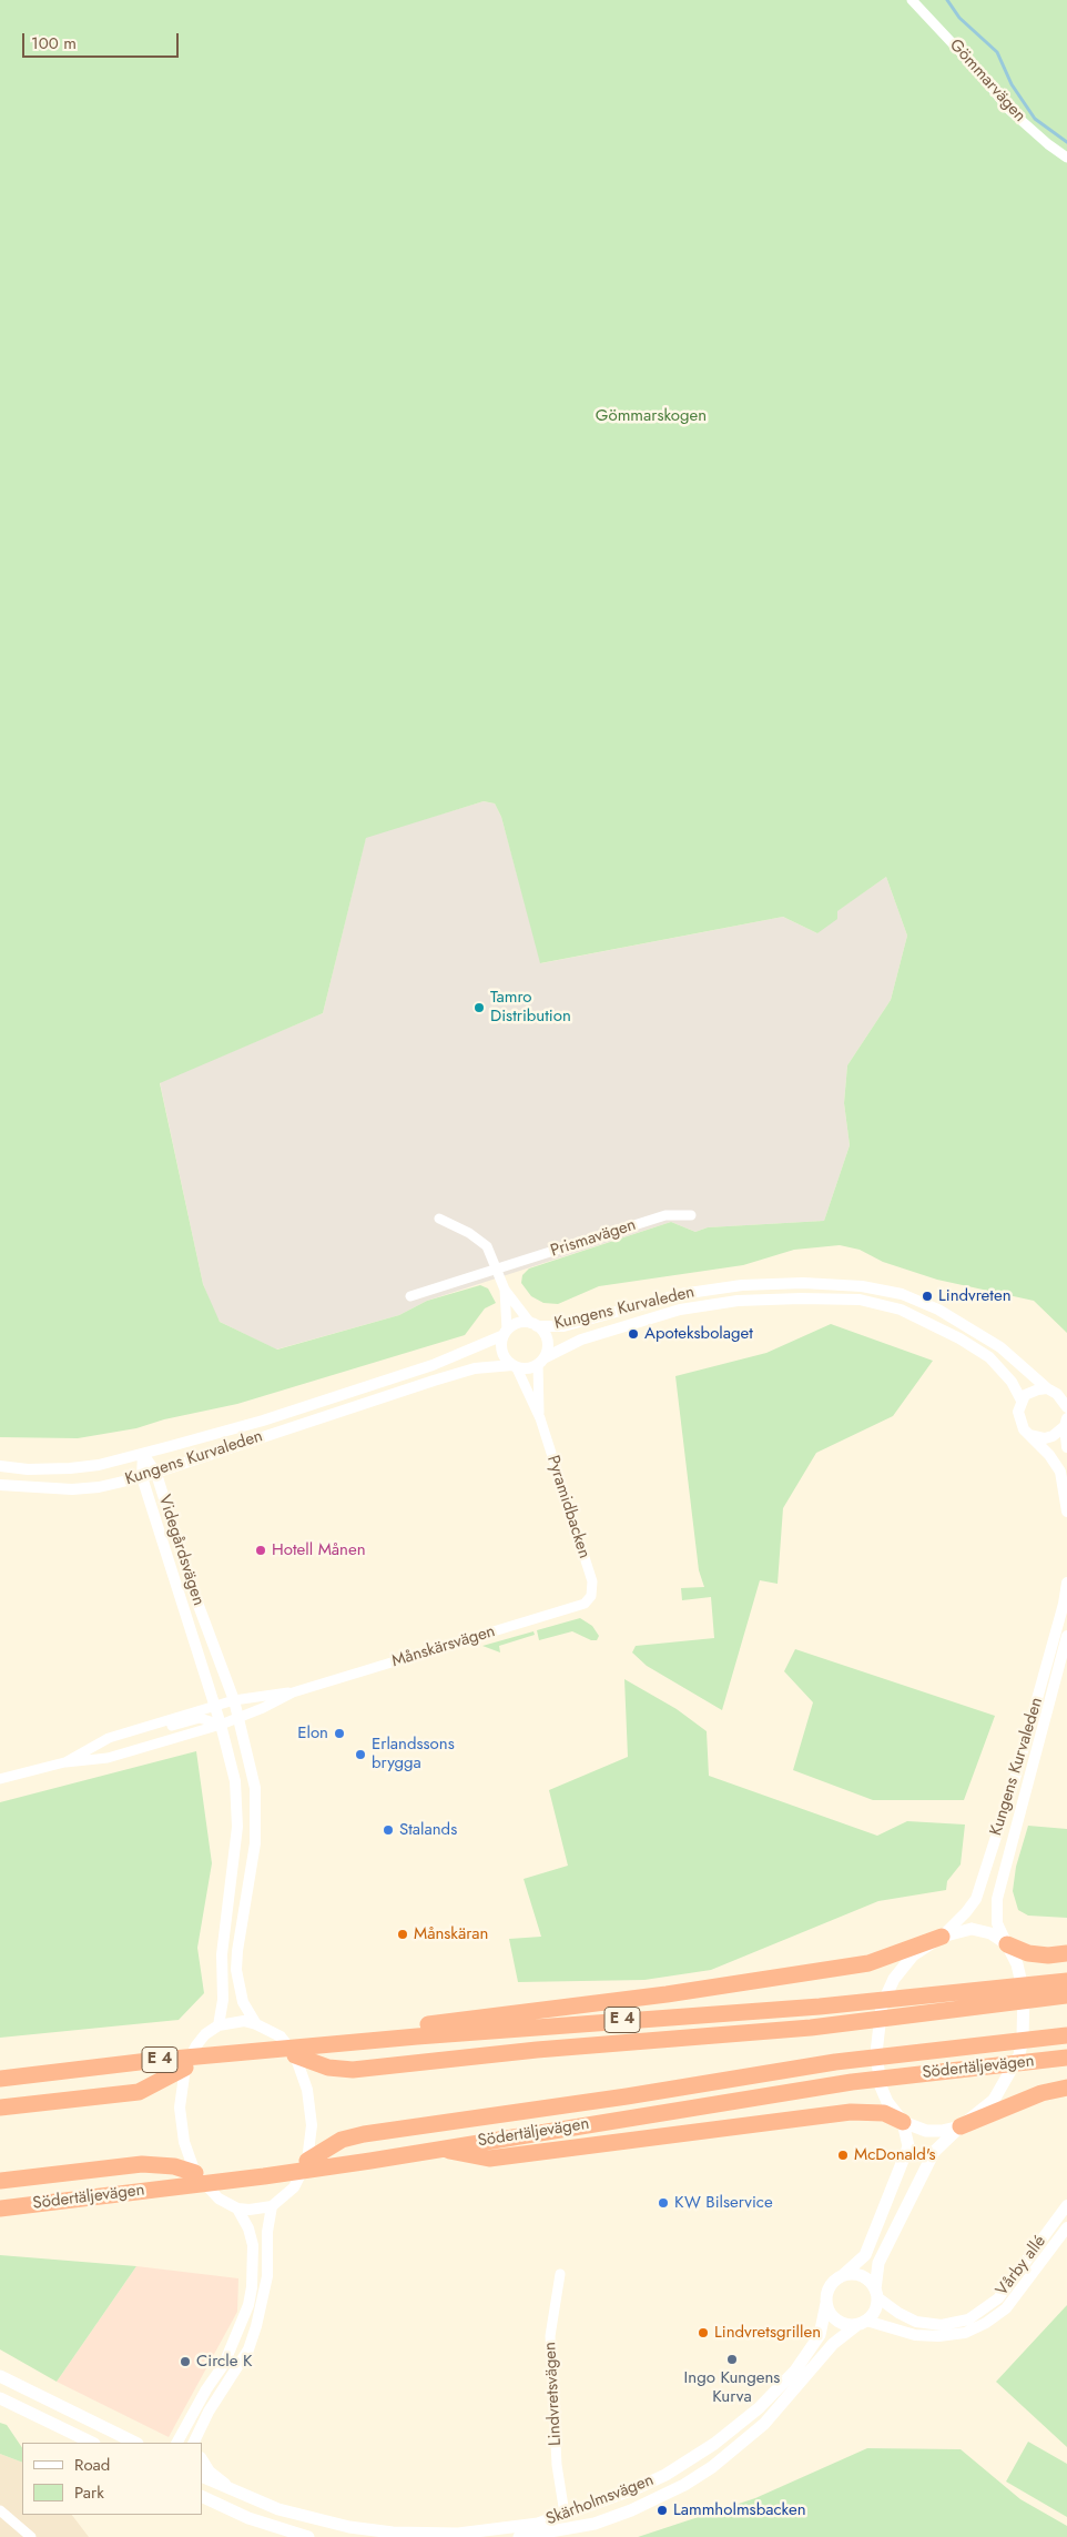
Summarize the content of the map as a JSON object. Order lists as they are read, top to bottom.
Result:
{
  "streets": {
    "highway": ["E 4", "Södertäljevägen"],
    "main road": ["Skärholmsvägen"],
    "street": [
      "Gömmarvägen",
      "Prismavägen",
      "Kungens Kurvaleden",
      "Pyramidbacken",
      "Videgårdsvägen",
      "Månskärsvägen",
      "Vårby allé",
      "Lindvretsvägen"
    ]
  },
  "crossings": [
    ["Kungens Kurvaleden", "Pyramidbacken"],
    ["Kungens Kurvaleden", "Videgårdsvägen"],
    ["Pyramidbacken", "Månskärsvägen"],
    ["Videgårdsvägen", "Månskärsvägen"],
    ["Vårby allé", "Skärholmsvägen"],
    ["Lindvretsvägen", "Skärholmsvägen"]
  ],
  "parks": ["Gömmarskogen"],
  "places": [
    "Tamro Distribution",
    "Lindvreten",
    "Apoteksbolaget",
    "Hotell Månen",
    "Elon",
    "Erlandssons brygga",
    "Stalands",
    "Månskäran",
    "McDonald's",
    "KW Bilservice",
    "Lindvretsgrillen",
    "Ingo Kungens Kurva",
    "Circle K",
    "Lammholmsbacken"
  ],
  "legend": ["Road", "Park"],
  "scale_bar": "100 m"
}
